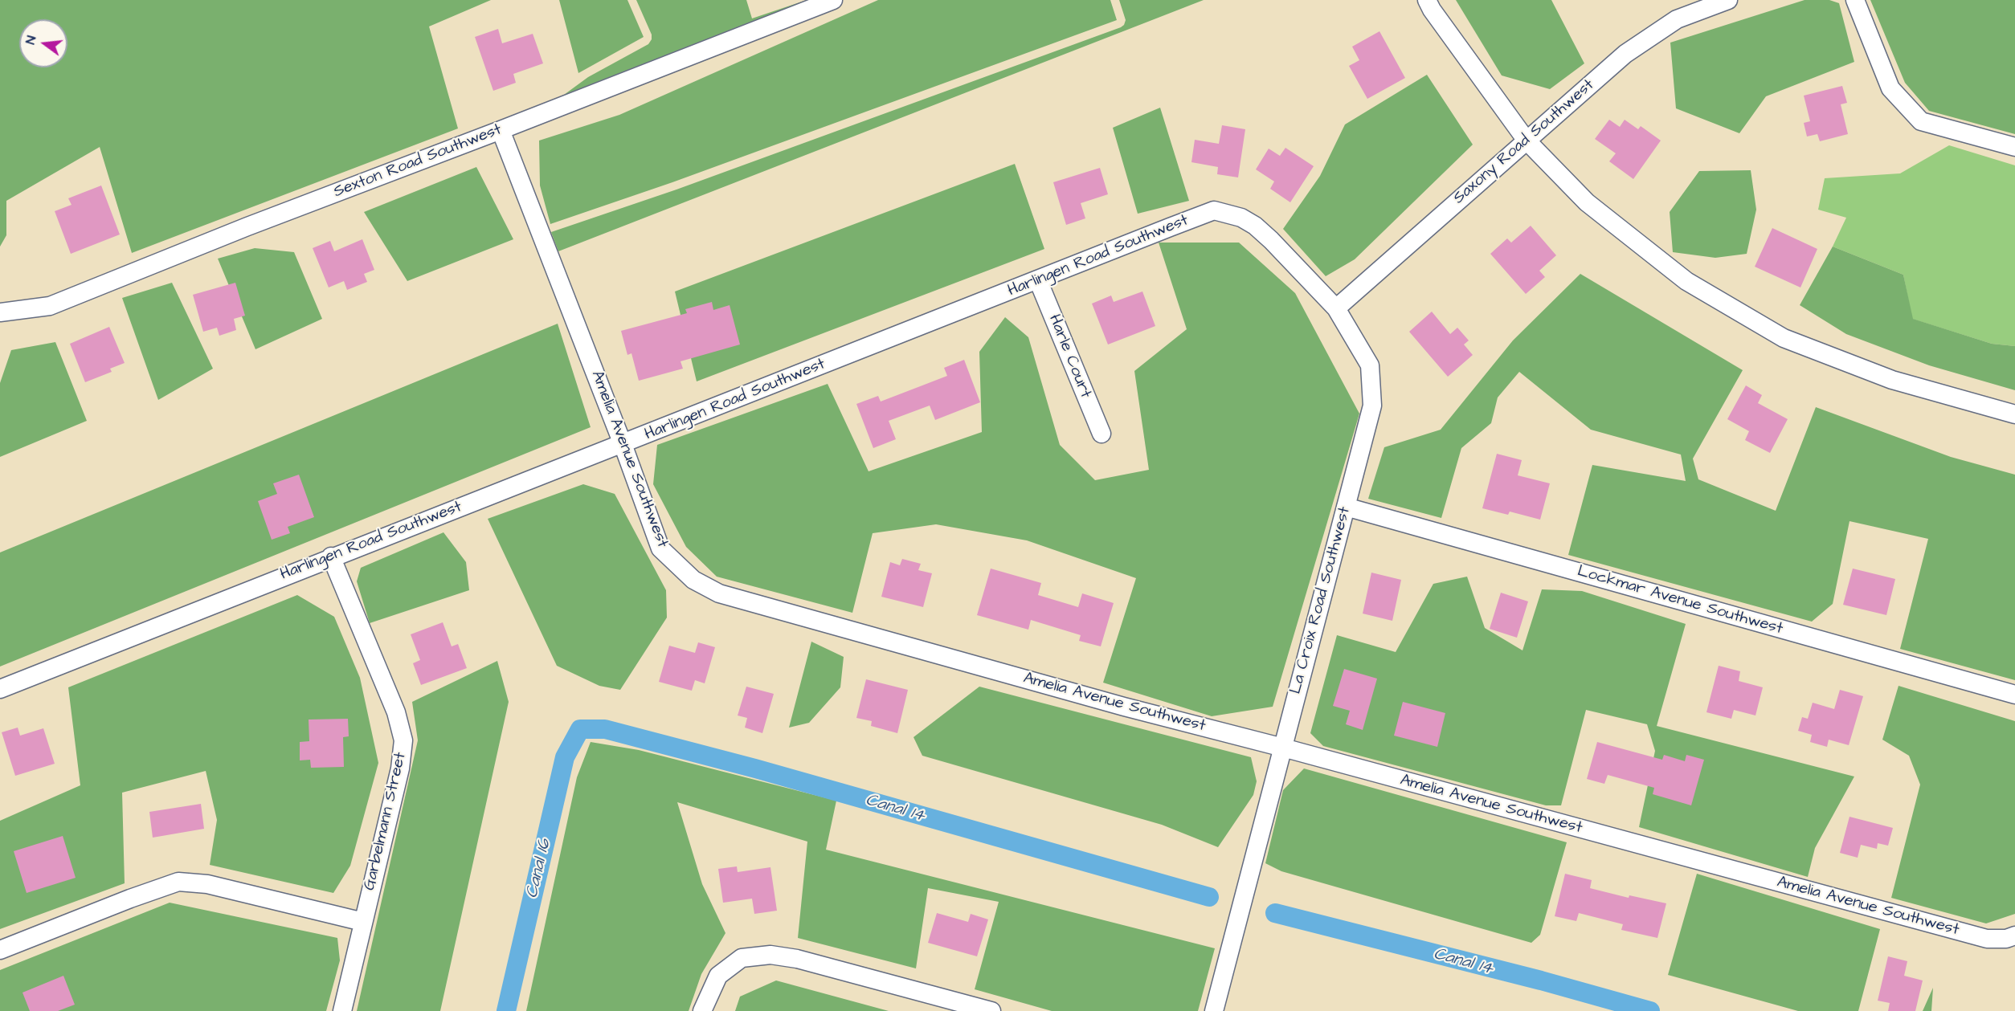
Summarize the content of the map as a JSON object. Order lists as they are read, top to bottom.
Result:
{
  "streets": {
    "street": [
      "Saxony Road Southwest",
      "Sexton Road Southwest",
      "Harlingen Road Southwest",
      "Harle Court",
      "Amelia Avenue Southwest",
      "La Croix Road Southwest",
      "Lockmar Avenue Southwest",
      "Garbelmann Street"
    ]
  },
  "crossings": [
    ["Saxony Road Southwest", "La Croix Road Southwest"],
    ["Sexton Road Southwest", "Amelia Avenue Southwest"],
    ["Harlingen Road Southwest", "Harle Court"],
    ["Harlingen Road Southwest", "Amelia Avenue Southwest"],
    ["Harlingen Road Southwest", "La Croix Road Southwest"],
    ["Harlingen Road Southwest", "Garbelmann Street"],
    ["Amelia Avenue Southwest", "La Croix Road Southwest"],
    ["La Croix Road Southwest", "Lockmar Avenue Southwest"]
  ],
  "water": ["Canal 14", "Canal 16"],
  "north": "left"
}
